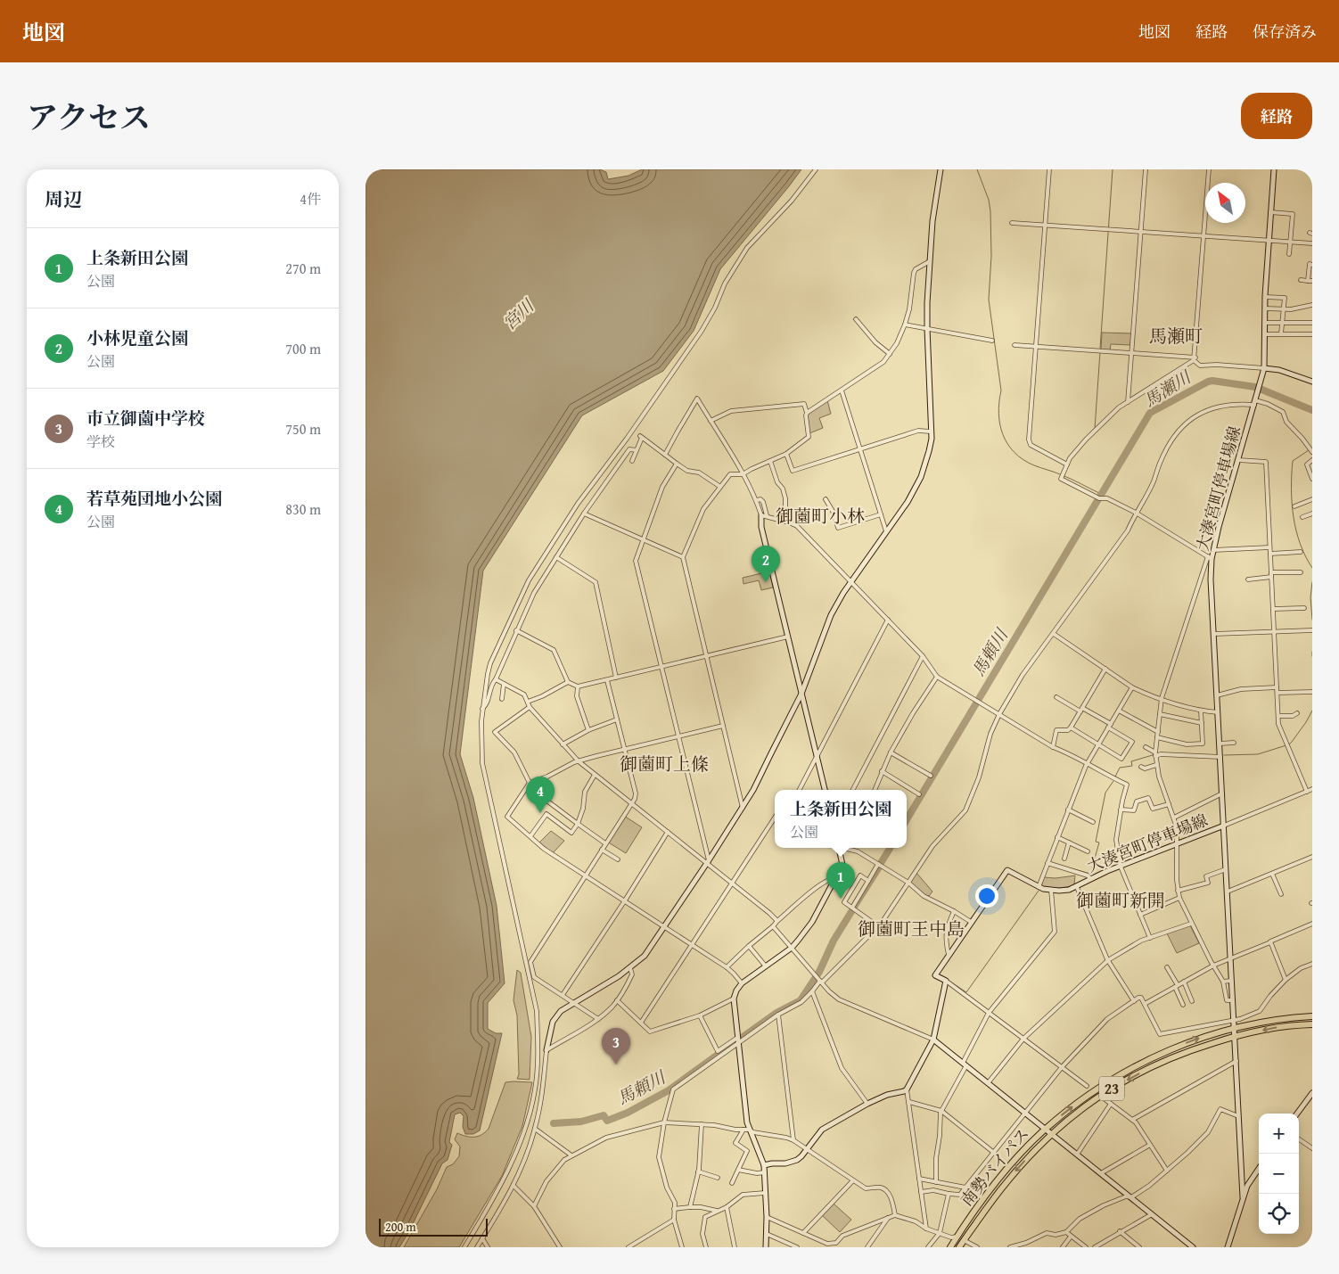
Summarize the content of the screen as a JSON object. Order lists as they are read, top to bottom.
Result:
{
  "streets": {
    "highway": ["23", "南勢バイパス"],
    "street": ["大湊宮町停車場線"]
  },
  "districts": [
    "馬瀬町",
    "御薗町小林",
    "御薗町上條",
    "御薗町新開",
    "御薗町王中島"
  ],
  "water": ["宮川", "馬瀬川", "馬頼川"],
  "scale_bar": "200 m",
  "north": "top left",
  "page": {
    "header": "地図",
    "nav": ["地図", "経路", "保存済み"],
    "title": "アクセス",
    "buttons": "経路",
    "heading": ["周辺", "4件"],
    "list": [
      {
        "mark": "1",
        "name": "上条新田公園",
        "note": "公園",
        "value": "270 m"
      },
      {
        "mark": "2",
        "name": "小林児童公園",
        "note": "公園",
        "value": "700 m"
      },
      {
        "mark": "3",
        "name": "市立御薗中学校",
        "note": "学校",
        "value": "750 m"
      },
      {
        "mark": "4",
        "name": "若草苑団地小公園",
        "note": "公園",
        "value": "830 m"
      }
    ],
    "pins": [
      "2",
      "4",
      "1",
      "3"
    ],
    "popup": ["上条新田公園", "公園"],
    "map_buttons": ["+", "−"],
    "scale": "200 m"
  }
}
